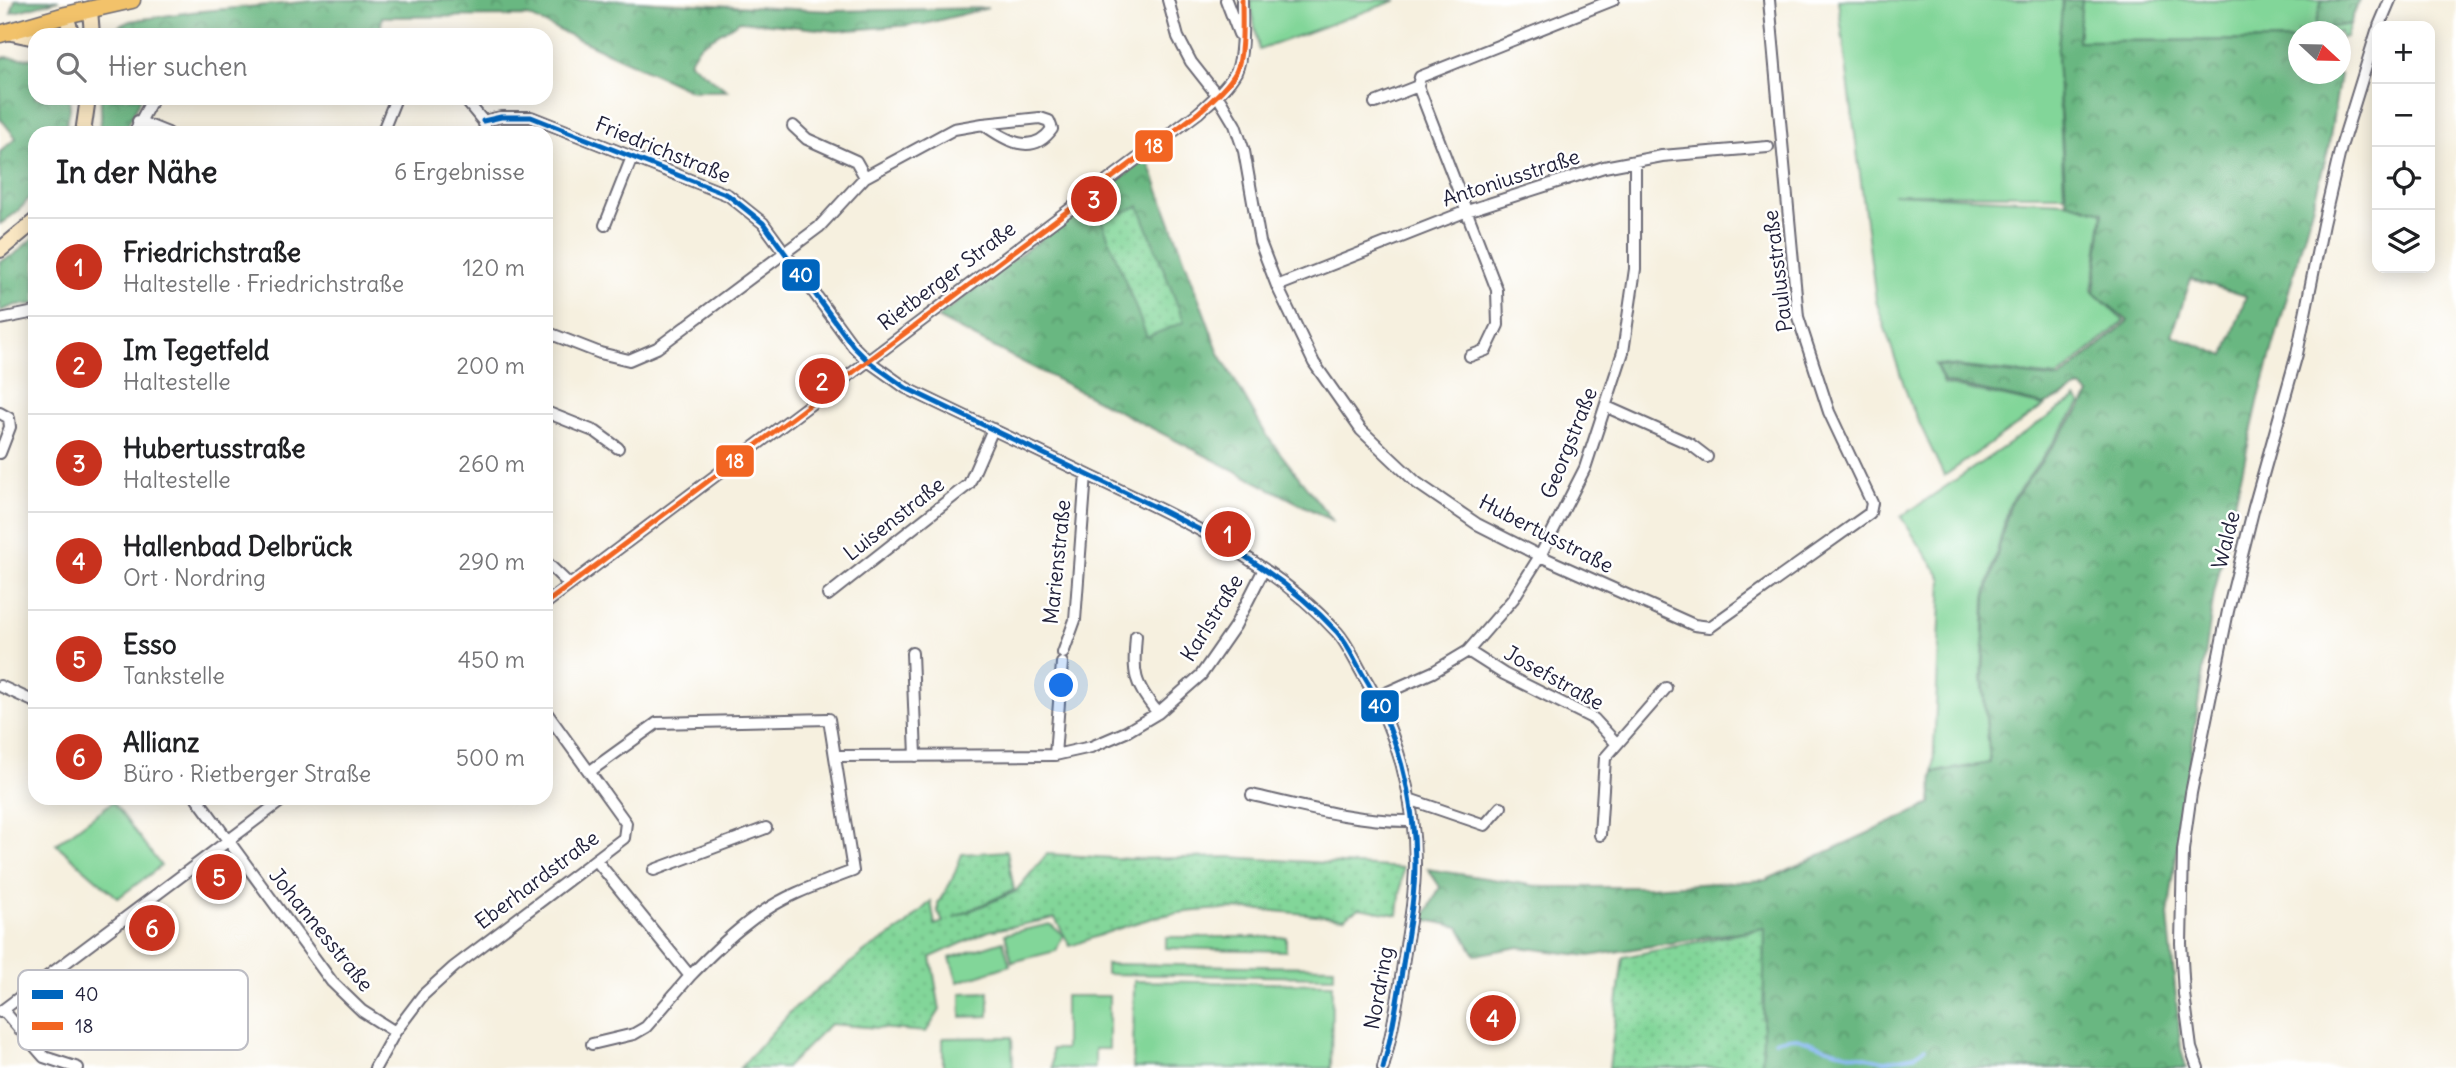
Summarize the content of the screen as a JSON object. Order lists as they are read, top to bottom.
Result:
{
  "streets": {
    "street": [
      "Friedrichstraße",
      "Antoniusstraße",
      "Paulusstraße",
      "Rietberger Straße",
      "Georgstraße",
      "Luisenstraße",
      "Hubertusstraße",
      "Walde",
      "Marienstraße",
      "Karlstraße",
      "Josefstraße",
      "Eberhardstraße",
      "Johannesstraße",
      "Nordring"
    ]
  },
  "crossings": [
    ["Friedrichstraße", "Rietberger Straße"],
    ["Friedrichstraße", "Georgstraße"],
    ["Friedrichstraße", "Luisenstraße"],
    ["Friedrichstraße", "Marienstraße"],
    ["Friedrichstraße", "Karlstraße"],
    ["Antoniusstraße", "Georgstraße"],
    ["Antoniusstraße", "Hubertusstraße"],
    ["Paulusstraße", "Hubertusstraße"],
    ["Rietberger Straße", "Hubertusstraße"],
    ["Georgstraße", "Hubertusstraße"],
    ["Georgstraße", "Josefstraße"],
    ["Marienstraße", "Karlstraße"],
    ["Eberhardstraße", "Johannesstraße"]
  ],
  "lines": ["transit line 18", "transit line 40"],
  "legend": ["40", "18"],
  "north": "right",
  "page": {
    "map_buttons": ["+", "−"],
    "search": "Hier suchen",
    "heading": ["In der Nähe", "6 Ergebnisse"],
    "pins": [
      "3",
      "2",
      "1",
      "5",
      "6",
      "4"
    ],
    "list": [
      {
        "mark": "1",
        "name": "Friedrichstraße",
        "note": "Haltestelle · Friedrichstraße",
        "value": "120 m"
      },
      {
        "mark": "2",
        "name": "Im Tegetfeld",
        "note": "Haltestelle",
        "value": "200 m"
      },
      {
        "mark": "3",
        "name": "Hubertusstraße",
        "note": "Haltestelle",
        "value": "260 m"
      },
      {
        "mark": "4",
        "name": "Hallenbad Delbrück",
        "note": "Ort · Nordring",
        "value": "290 m"
      },
      {
        "mark": "5",
        "name": "Esso",
        "note": "Tankstelle",
        "value": "450 m"
      },
      {
        "mark": "6",
        "name": "Allianz",
        "note": "Büro · Rietberger Straße",
        "value": "500 m"
      }
    ]
  }
}
